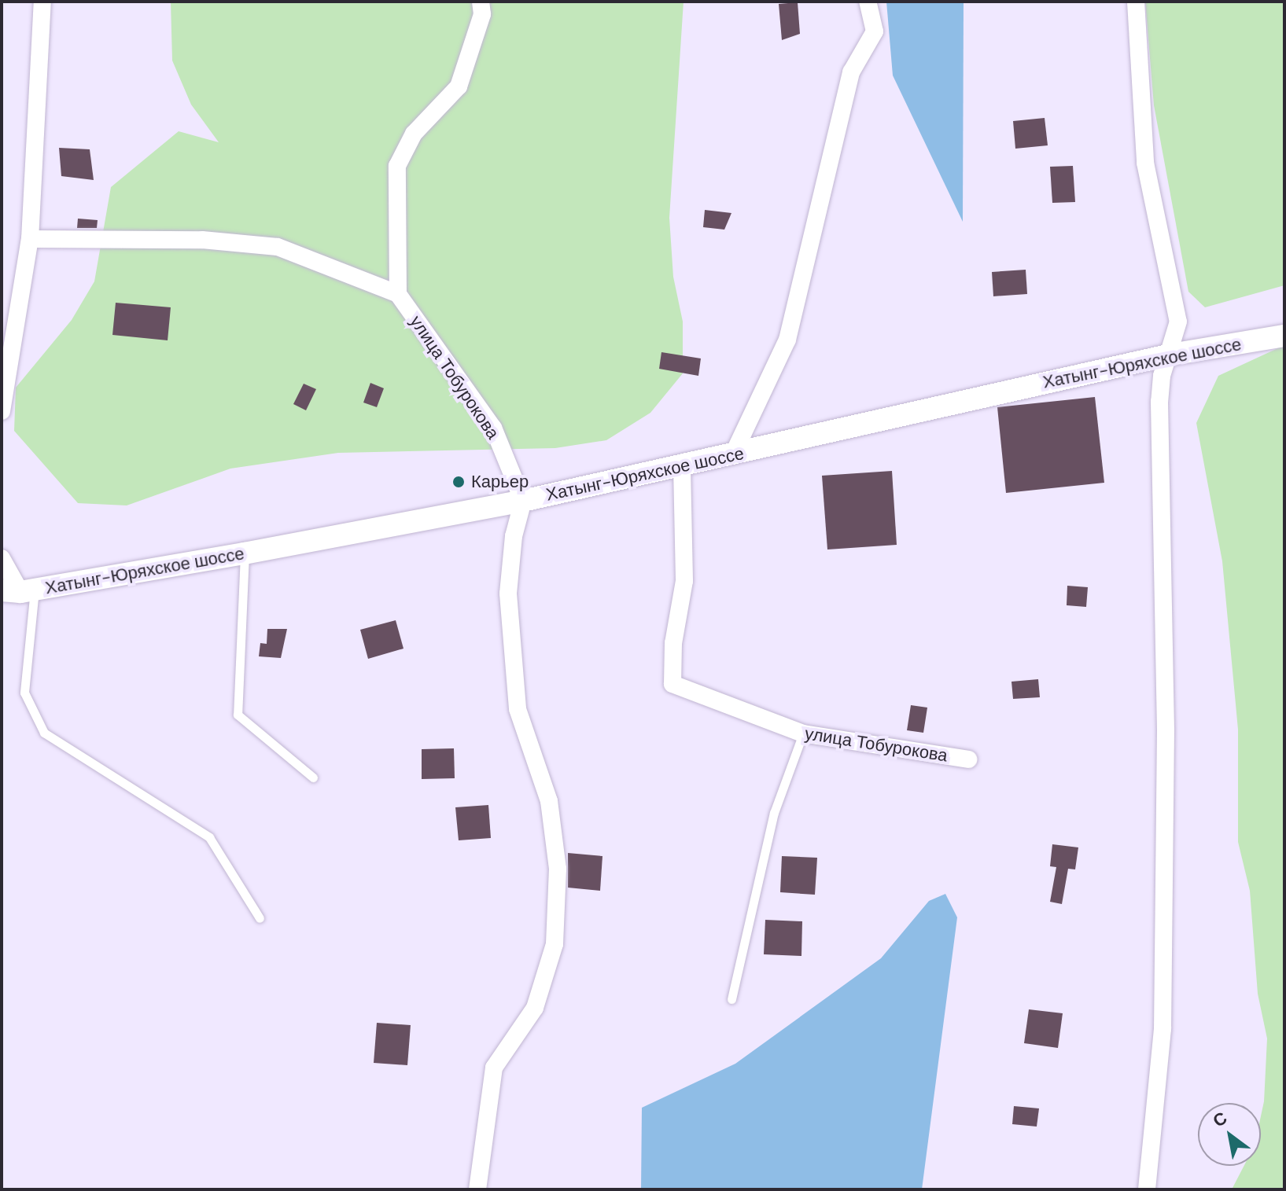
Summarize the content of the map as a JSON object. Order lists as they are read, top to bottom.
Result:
{
  "streets": {
    "street": ["Хатынг-Юряхское шоссе", "улица Тобурокова"]
  },
  "crossings": [
    ["Хатынг-Юряхское шоссе", "улица Тобурокова"]
  ],
  "places": ["Карьер"],
  "north": "top left"
}
